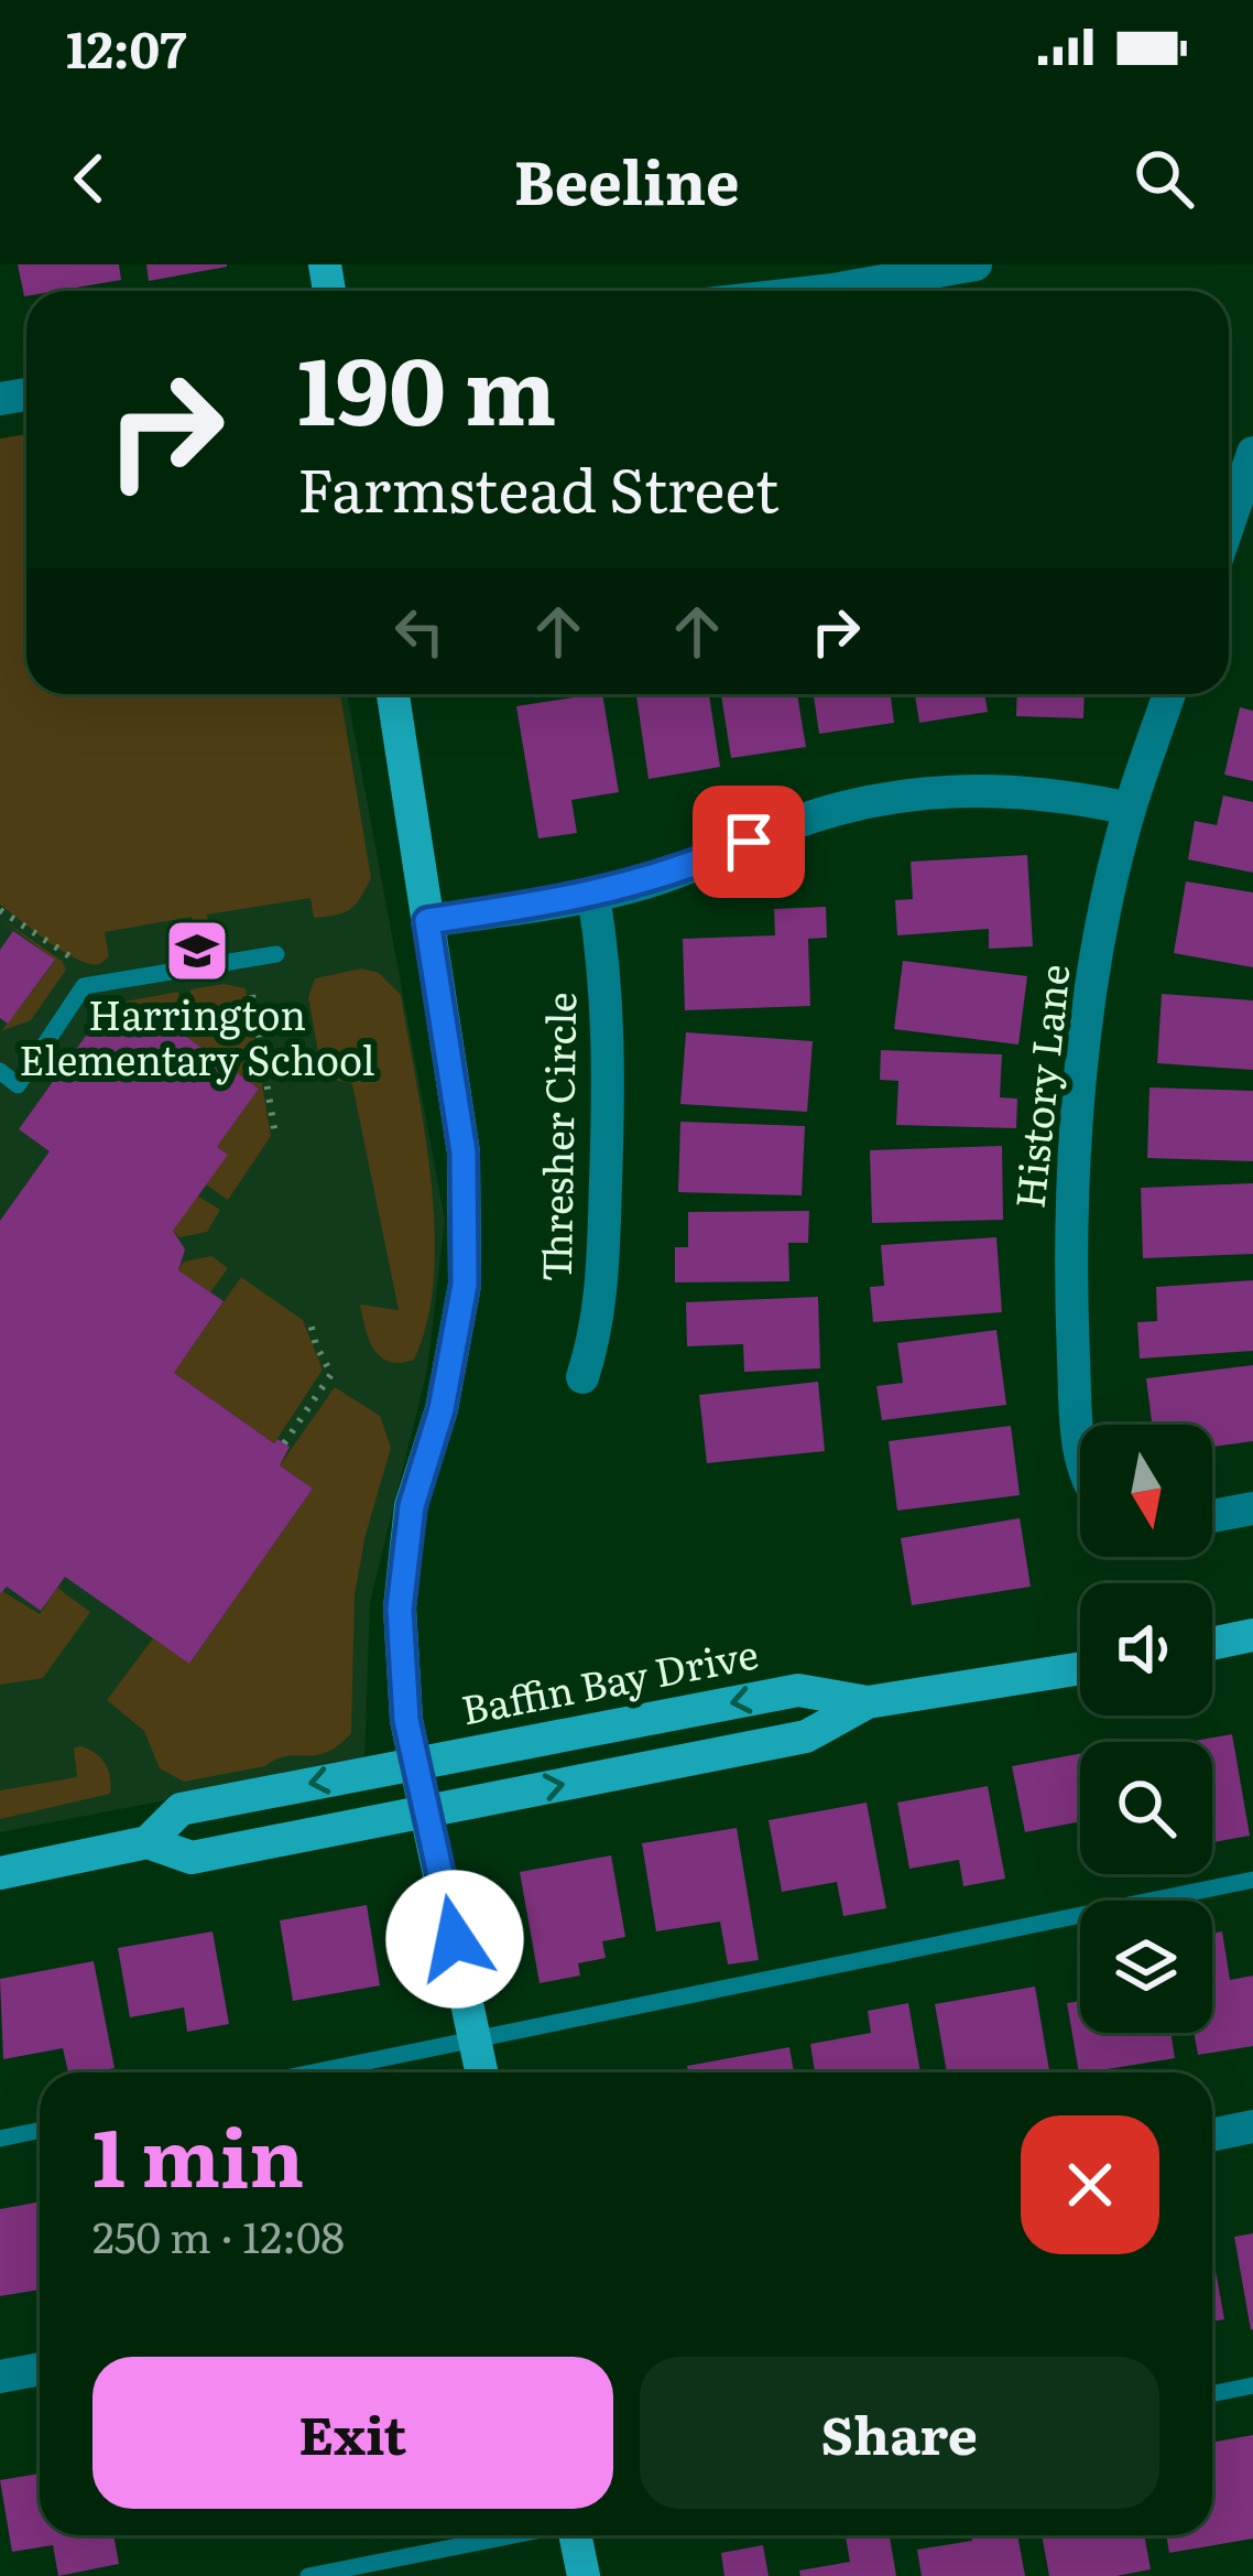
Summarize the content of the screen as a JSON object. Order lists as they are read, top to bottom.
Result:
{
  "streets": {
    "street": ["History Lane", "Thresher Circle", "Baffin Bay Drive"]
  },
  "places": {
    "school or university": ["Harrington Elementary School"]
  },
  "north": "bottom",
  "page": {
    "status": "12:07",
    "header": "Beeline",
    "turn": ["190 m", "Farmstead Street"],
    "heading": ["1 min", "250 m · 12:08"],
    "buttons": ["Exit", "Share"]
  }
}
